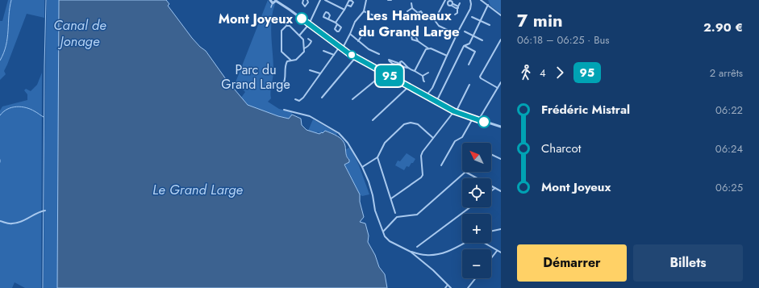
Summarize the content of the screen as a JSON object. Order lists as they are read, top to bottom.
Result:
{
  "districts": ["Les Hameaux du Grand Large"],
  "water": ["Canal de Jonage", "Le Grand Large"],
  "parks": ["Parc du Grand Large"],
  "places": ["Mont Joyeux"],
  "lines": ["bus line 95"],
  "north": "top left",
  "page": {
    "on_map": "95",
    "heading": ["7 min", "06:18 – 06:25 · Bus", "2.90 €"],
    "legs": ["4", "95", "2 arrêts"],
    "list": [
      {
        "name": "Frédéric Mistral",
        "value": "06:22"
      },
      {
        "name": "Charcot",
        "value": "06:24"
      },
      {
        "name": "Mont Joyeux",
        "value": "06:25"
      }
    ],
    "map_buttons": ["+", "−"],
    "buttons": ["Démarrer", "Billets"]
  }
}
